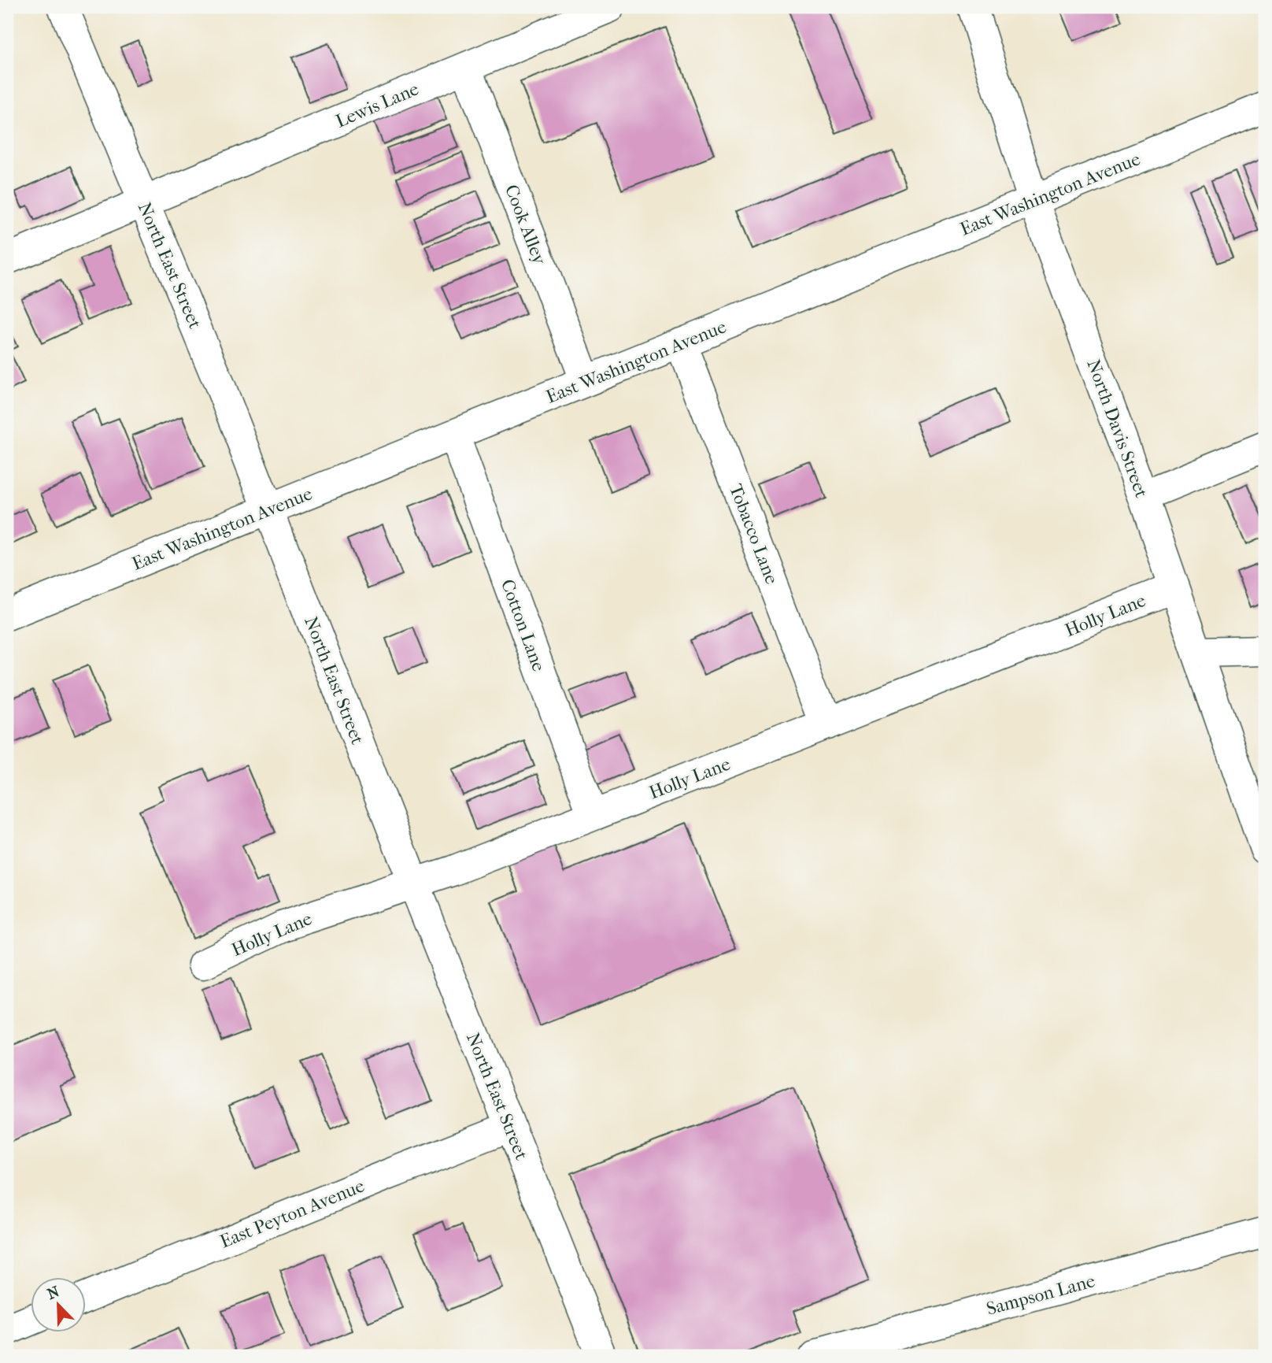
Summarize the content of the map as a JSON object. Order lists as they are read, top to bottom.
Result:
{
  "streets": {
    "street": [
      "Lewis Lane",
      "East Washington Avenue",
      "Cook Alley",
      "North East Street",
      "North Davis Street",
      "Tobacco Lane",
      "Holly Lane",
      "Cotton Lane",
      "East Peyton Avenue",
      "Sampson Lane"
    ]
  },
  "crossings": [
    ["Lewis Lane", "Cook Alley"],
    ["Lewis Lane", "North East Street"],
    ["East Washington Avenue", "Cook Alley"],
    ["East Washington Avenue", "North East Street"],
    ["East Washington Avenue", "North Davis Street"],
    ["East Washington Avenue", "Tobacco Lane"],
    ["East Washington Avenue", "Cotton Lane"],
    ["North East Street", "Holly Lane"],
    ["North East Street", "East Peyton Avenue"],
    ["North Davis Street", "Holly Lane"],
    ["Tobacco Lane", "Holly Lane"],
    ["Holly Lane", "Cotton Lane"]
  ],
  "north": "top left"
}
